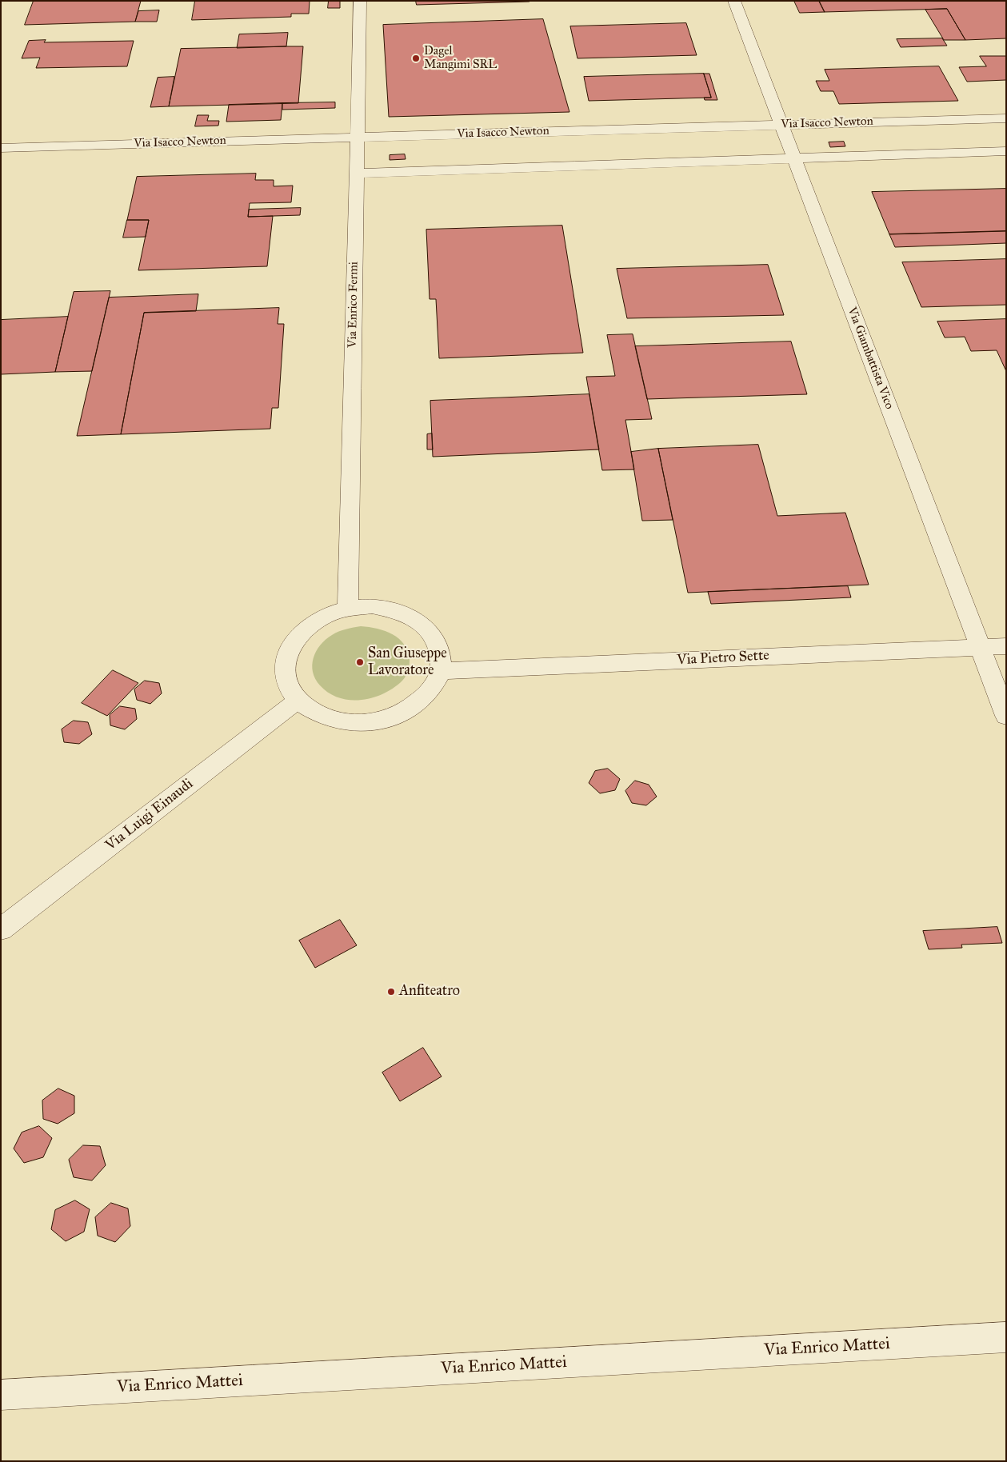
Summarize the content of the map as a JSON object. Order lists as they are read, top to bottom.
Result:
{
  "streets": {
    "street": [
      "Via Isacco Newton",
      "Via Enrico Fermi",
      "Via Giambattista Vico",
      "Via Pietro Sette",
      "Via Luigi Einaudi",
      "Via Enrico Mattei"
    ]
  },
  "crossings": [
    ["Via Isacco Newton", "Via Enrico Fermi"],
    ["Via Isacco Newton", "Via Giambattista Vico"],
    ["Via Enrico Fermi", "Via Pietro Sette"],
    ["Via Enrico Fermi", "Via Luigi Einaudi"],
    ["Via Giambattista Vico", "Via Pietro Sette"],
    ["Via Pietro Sette", "Via Luigi Einaudi"]
  ],
  "places": ["Dagel Mangimi SRL", "San Giuseppe Lavoratore", "Anfiteatro"]
}
